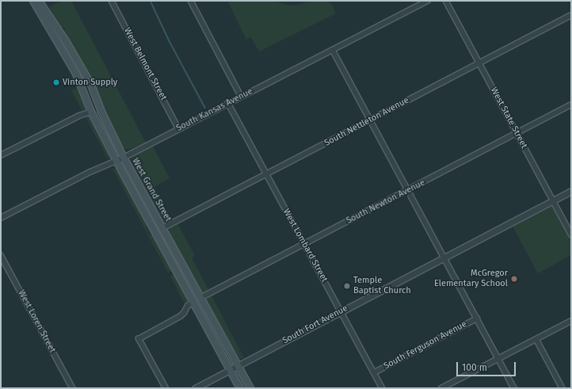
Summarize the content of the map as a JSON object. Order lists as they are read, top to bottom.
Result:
{
  "streets": {
    "main road": ["West Grand Street"],
    "street": [
      "West Belmont Street",
      "South Kansas Avenue",
      "West State Street",
      "South Nettleton Avenue",
      "South Newton Avenue",
      "West Lombard Street",
      "West Loren Street",
      "South Fort Avenue",
      "South Ferguson Avenue"
    ]
  },
  "crossings": [
    ["West Belmont Street", "South Kansas Avenue"],
    ["South Kansas Avenue", "West Grand Street"],
    ["South Kansas Avenue", "West Lombard Street"],
    ["West State Street", "South Nettleton Avenue"],
    ["West State Street", "South Newton Avenue"],
    ["West State Street", "South Fort Avenue"],
    ["South Nettleton Avenue", "West Grand Street"],
    ["South Nettleton Avenue", "West Lombard Street"],
    ["West Grand Street", "South Newton Avenue"],
    ["West Grand Street", "South Fort Avenue"],
    ["South Newton Avenue", "West Lombard Street"],
    ["West Lombard Street", "South Fort Avenue"],
    ["West Lombard Street", "South Ferguson Avenue"]
  ],
  "places": ["Vinton Supply", "McGregor Elementary School", "Temple Baptist Church"],
  "scale_bar": "100 m"
}
